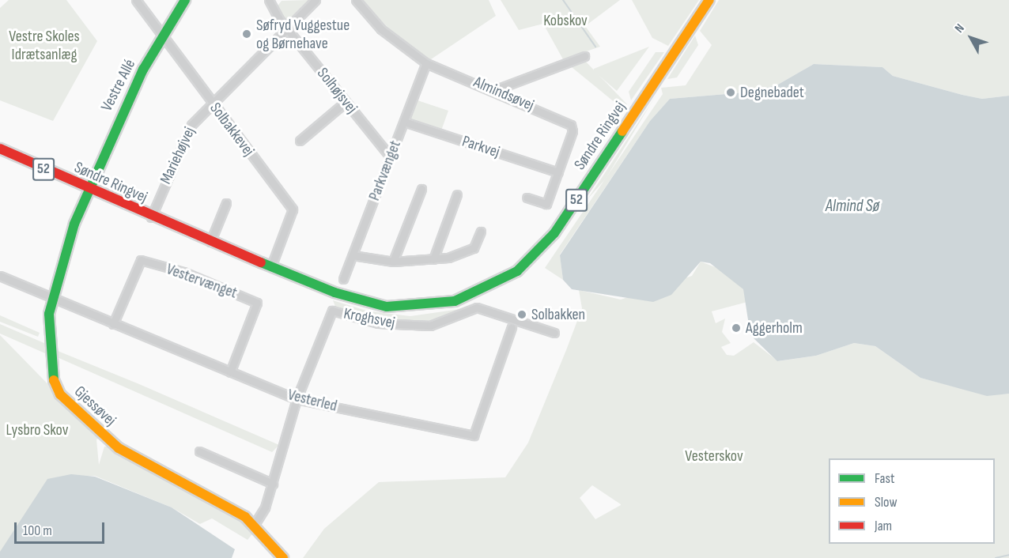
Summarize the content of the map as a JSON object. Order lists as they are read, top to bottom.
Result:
{
  "streets": {
    "main road": [
      "Vestre Allé",
      "Søndre Ringvej",
      "52",
      "Gjessøvej"
    ],
    "street": [
      "Solhøjsvej",
      "Almindsøvej",
      "Solbakkevej",
      "Parkvej",
      "Mariehøjvej",
      "Parkvænget",
      "Vestervænget",
      "Kroghsvej",
      "Vesterled"
    ]
  },
  "crossings": [
    ["Vestre Allé", "Solbakkevej"],
    ["Vestre Allé", "Søndre Ringvej"],
    ["Vestre Allé", "Gjessøvej"],
    ["Solhøjsvej", "Mariehøjvej"],
    ["Solhøjsvej", "Parkvænget"],
    ["Almindsøvej", "Parkvej"],
    ["Almindsøvej", "Parkvænget"],
    ["Solbakkevej", "Søndre Ringvej"],
    ["Solbakkevej", "Mariehøjvej"],
    ["Søndre Ringvej", "Mariehøjvej"],
    ["Søndre Ringvej", "Gjessøvej"],
    ["Parkvej", "Parkvænget"],
    ["Vestervænget", "Vesterled"],
    ["Kroghsvej", "Vesterled"],
    ["Kroghsvej", "Gjessøvej"],
    ["Vesterled", "Gjessøvej"]
  ],
  "water": ["Almind Sø"],
  "parks": [
    "Kobskov",
    "Vestre Skoles Idrætsanlæg",
    "Lysbro Skov",
    "Vesterskov"
  ],
  "places": [
    "Søfryd Vuggestue og Børnehave",
    "Degnebadet",
    "Solbakken",
    "Aggerholm"
  ],
  "legend": ["Fast", "Slow", "Jam"],
  "scale_bar": "100 m",
  "north": "top left"
}
